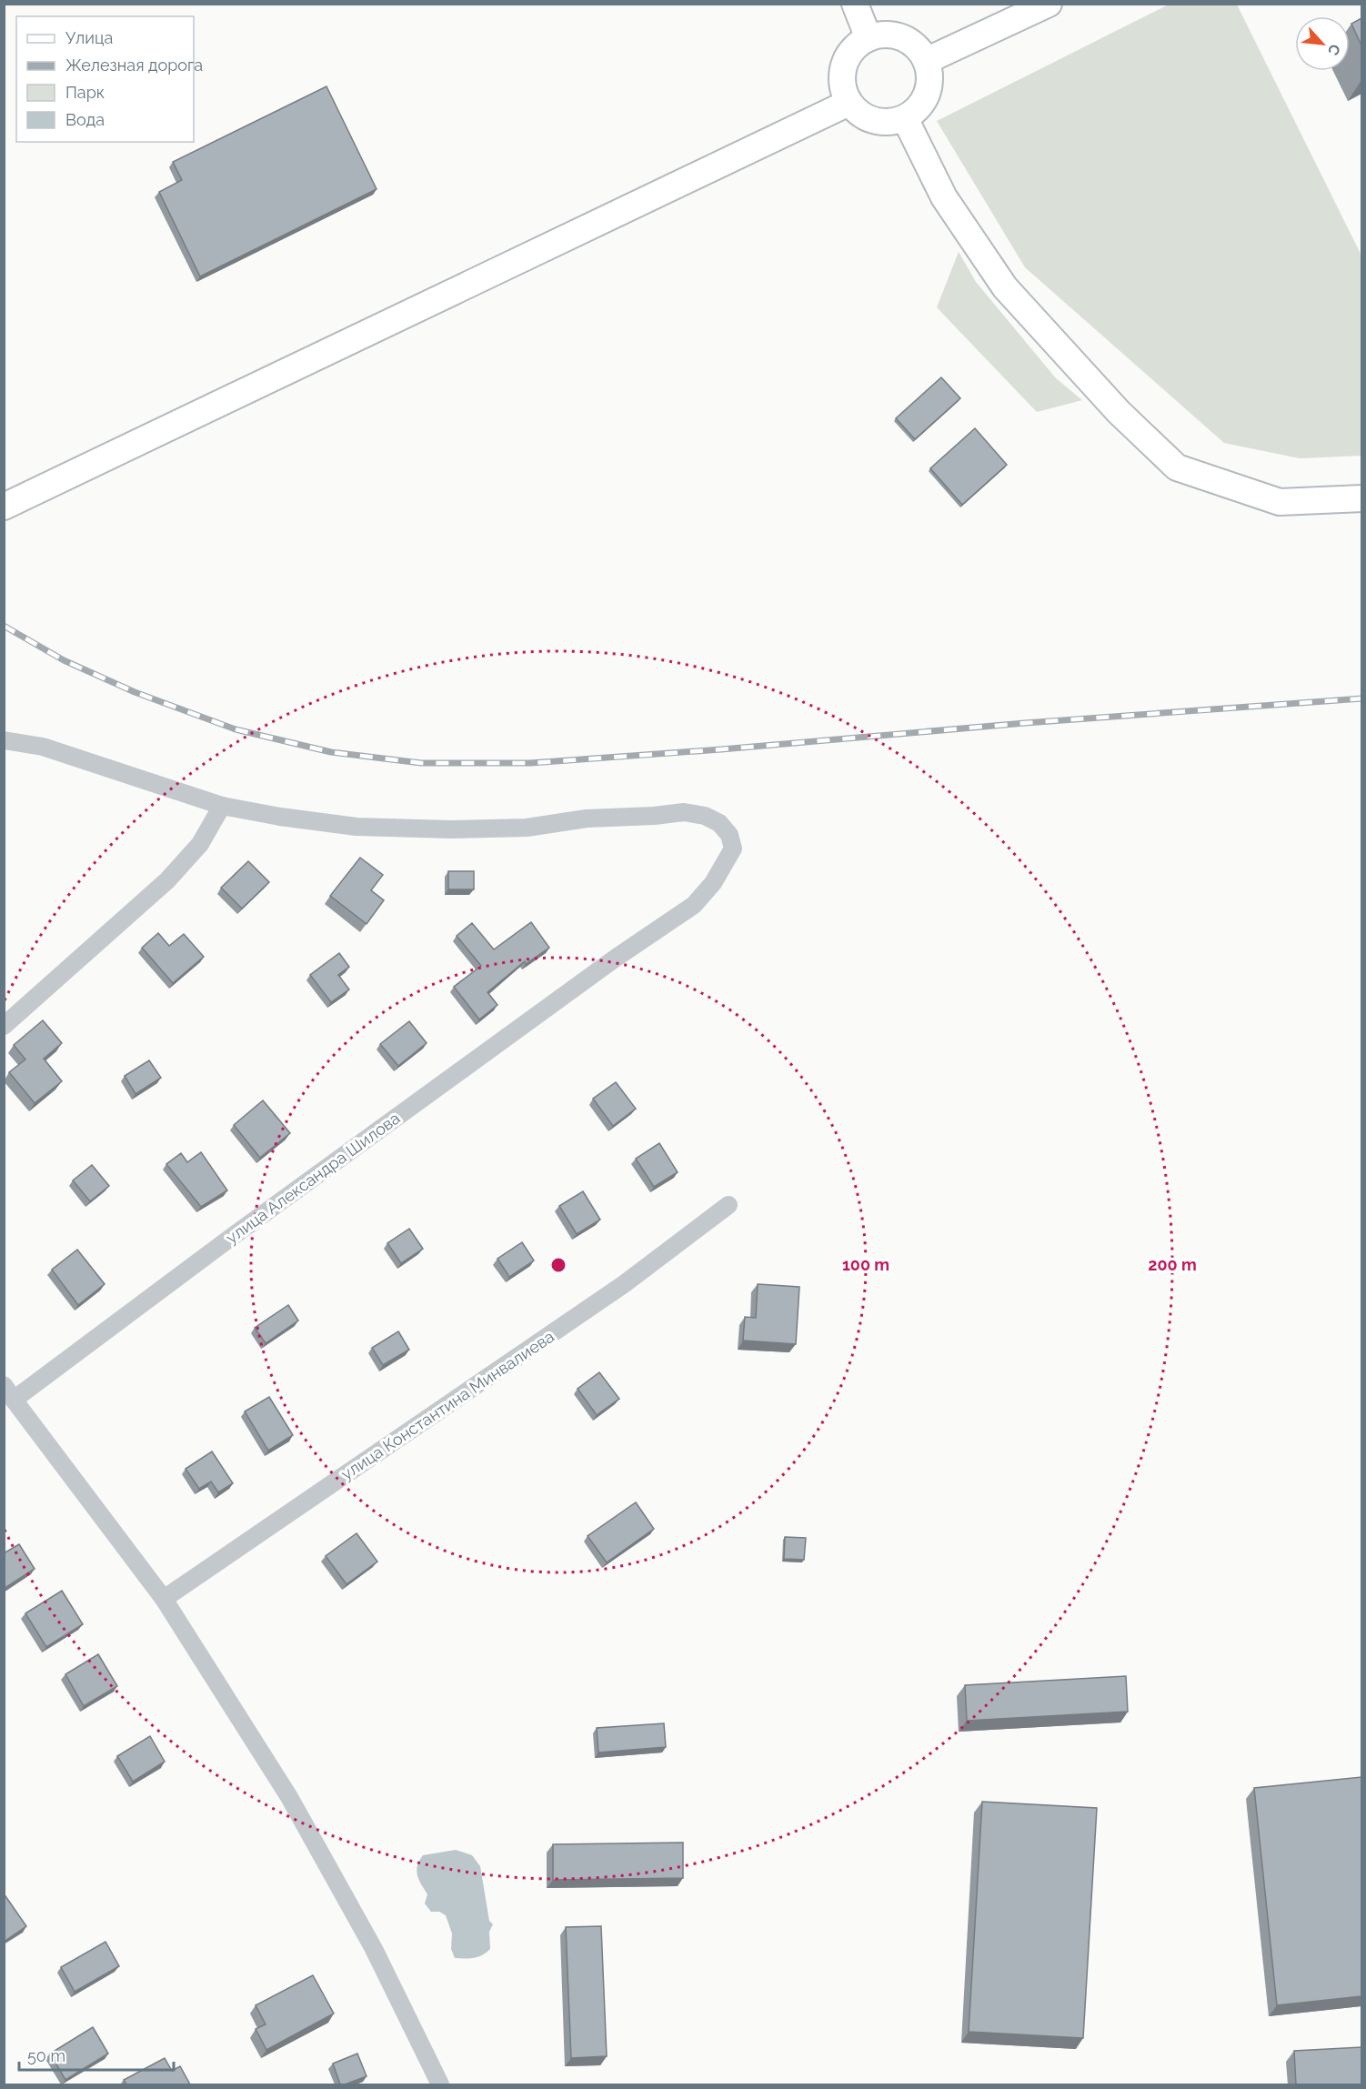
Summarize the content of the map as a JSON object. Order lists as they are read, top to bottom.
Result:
{
  "streets": {
    "street": ["улица Александра Шилова", "улица Константина Минвалиева"]
  },
  "legend": [
    "Улица",
    "Железная дорога",
    "Парк",
    "Вода"
  ],
  "scale_bar": "50 m",
  "north": "bottom right",
  "rings": ["100 m", "200 m"]
}
